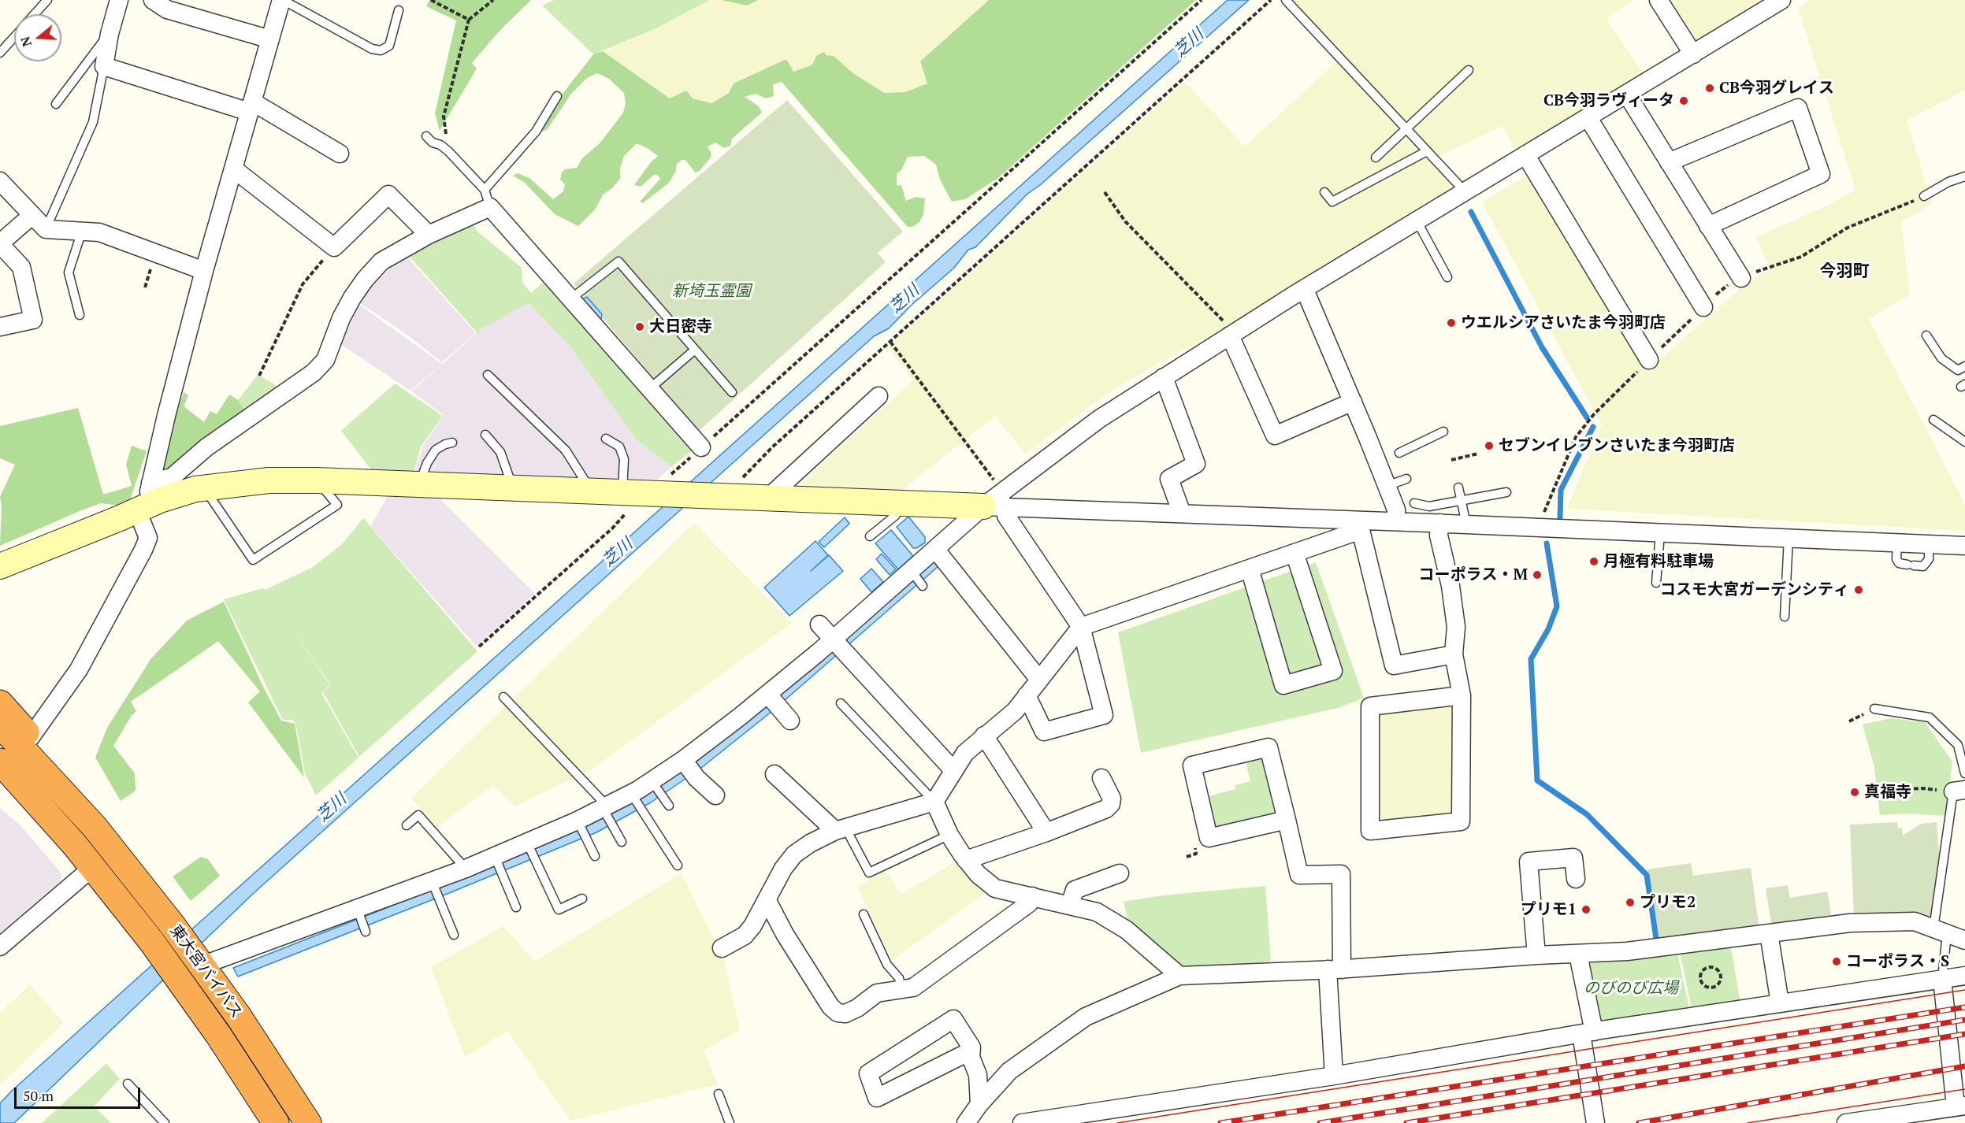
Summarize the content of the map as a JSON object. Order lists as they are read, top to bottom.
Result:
{
  "streets": {
    "highway": ["東大宮バイパス"]
  },
  "districts": ["今羽町"],
  "water": ["芝川"],
  "parks": ["新埼玉霊園", "のびのび広場"],
  "places": [
    "CB今羽グレイス",
    "CB今羽ラヴィータ",
    "ウエルシアさいたま今羽町店",
    "大日密寺",
    "セブンイレブンさいたま今羽町店",
    "月極有料駐車場",
    "コーポラス・M",
    "コスモ大宮ガーデンシティ",
    "真福寺",
    "プリモ2",
    "プリモ1",
    "コーポラス・S"
  ],
  "scale_bar": "50 m",
  "north": "left"
}
